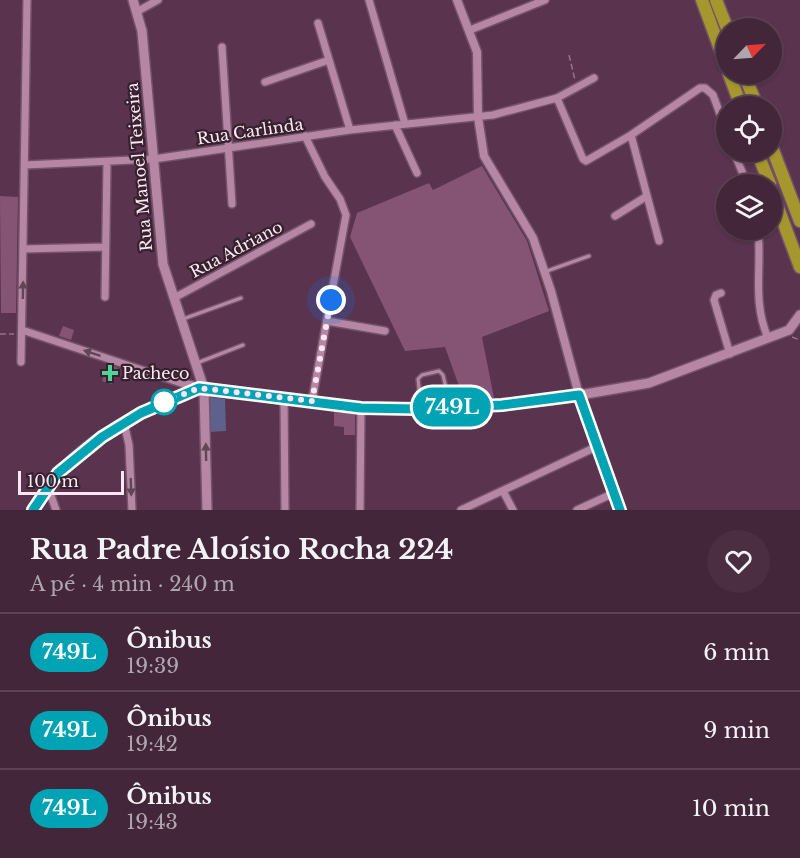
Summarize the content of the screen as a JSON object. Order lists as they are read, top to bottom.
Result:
{
  "streets": {
    "main road": ["Rua Manoel Teixeira"],
    "street": ["Rua Carlinda", "Rua Adriano"]
  },
  "crossings": [
    ["Rua Carlinda", "Rua Manoel Teixeira"],
    ["Rua Manoel Teixeira", "Rua Adriano"]
  ],
  "places": {
    "health": ["Pacheco"]
  },
  "lines": ["bus line 749L"],
  "scale_bar": "100 m",
  "north": "top right",
  "page": {
    "on_map": "749L",
    "scale": "100 m",
    "heading": ["Rua Padre Aloísio Rocha 224", "A pé · 4 min · 240 m"],
    "list": [
      {
        "mark": "749L",
        "name": "Ônibus",
        "note": "19:39",
        "value": "6 min"
      },
      {
        "mark": "749L",
        "name": "Ônibus",
        "note": "19:42",
        "value": "9 min"
      },
      {
        "mark": "749L",
        "name": "Ônibus",
        "note": "19:43",
        "value": "10 min"
      }
    ]
  }
}
